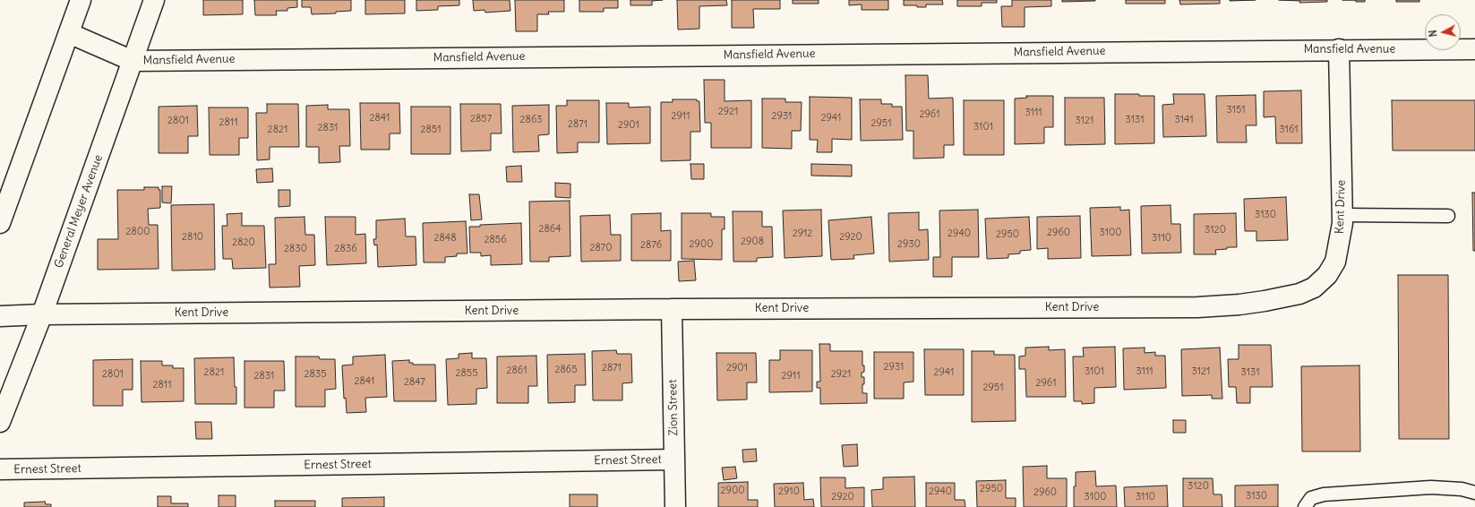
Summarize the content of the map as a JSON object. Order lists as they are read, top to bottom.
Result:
{
  "streets": {
    "street": [
      "Mansfield Avenue",
      "Kent Drive",
      "General Meyer Avenue",
      "Zion Street",
      "Ernest Street"
    ]
  },
  "crossings": [
    ["Mansfield Avenue", "Kent Drive"],
    ["Mansfield Avenue", "General Meyer Avenue"],
    ["Kent Drive", "General Meyer Avenue"],
    ["Kent Drive", "Zion Street"],
    ["Zion Street", "Ernest Street"]
  ],
  "house_numbers": [
    "3151",
    "2921",
    "3111",
    "2961",
    "2911",
    "2931",
    "2841",
    "2941",
    "2857",
    "2863",
    "3131",
    "3141",
    "2801",
    "3121",
    "2811",
    "2951",
    "2871",
    "2901",
    "3101",
    "2831",
    "2821",
    "2851",
    "3161",
    "3130",
    "2864",
    "3120",
    "2800",
    "2960",
    "3100",
    "2912",
    "2940",
    "2950",
    "2810",
    "2920",
    "2848",
    "3110",
    "2856",
    "2908",
    "2820",
    "2900",
    "2930",
    "2876",
    "2870",
    "2830",
    "2836",
    "2931",
    "2871",
    "2901",
    "2865",
    "2861",
    "3101",
    "3111",
    "3121",
    "2821",
    "2941",
    "3131",
    "2855",
    "2801",
    "2835",
    "2921",
    "2831",
    "2911",
    "2841",
    "2847",
    "2961",
    "2811",
    "2951",
    "3120",
    "2950",
    "2900",
    "2910",
    "2940",
    "2960",
    "3130",
    "2920",
    "3100",
    "3110"
  ],
  "north": "left"
}
